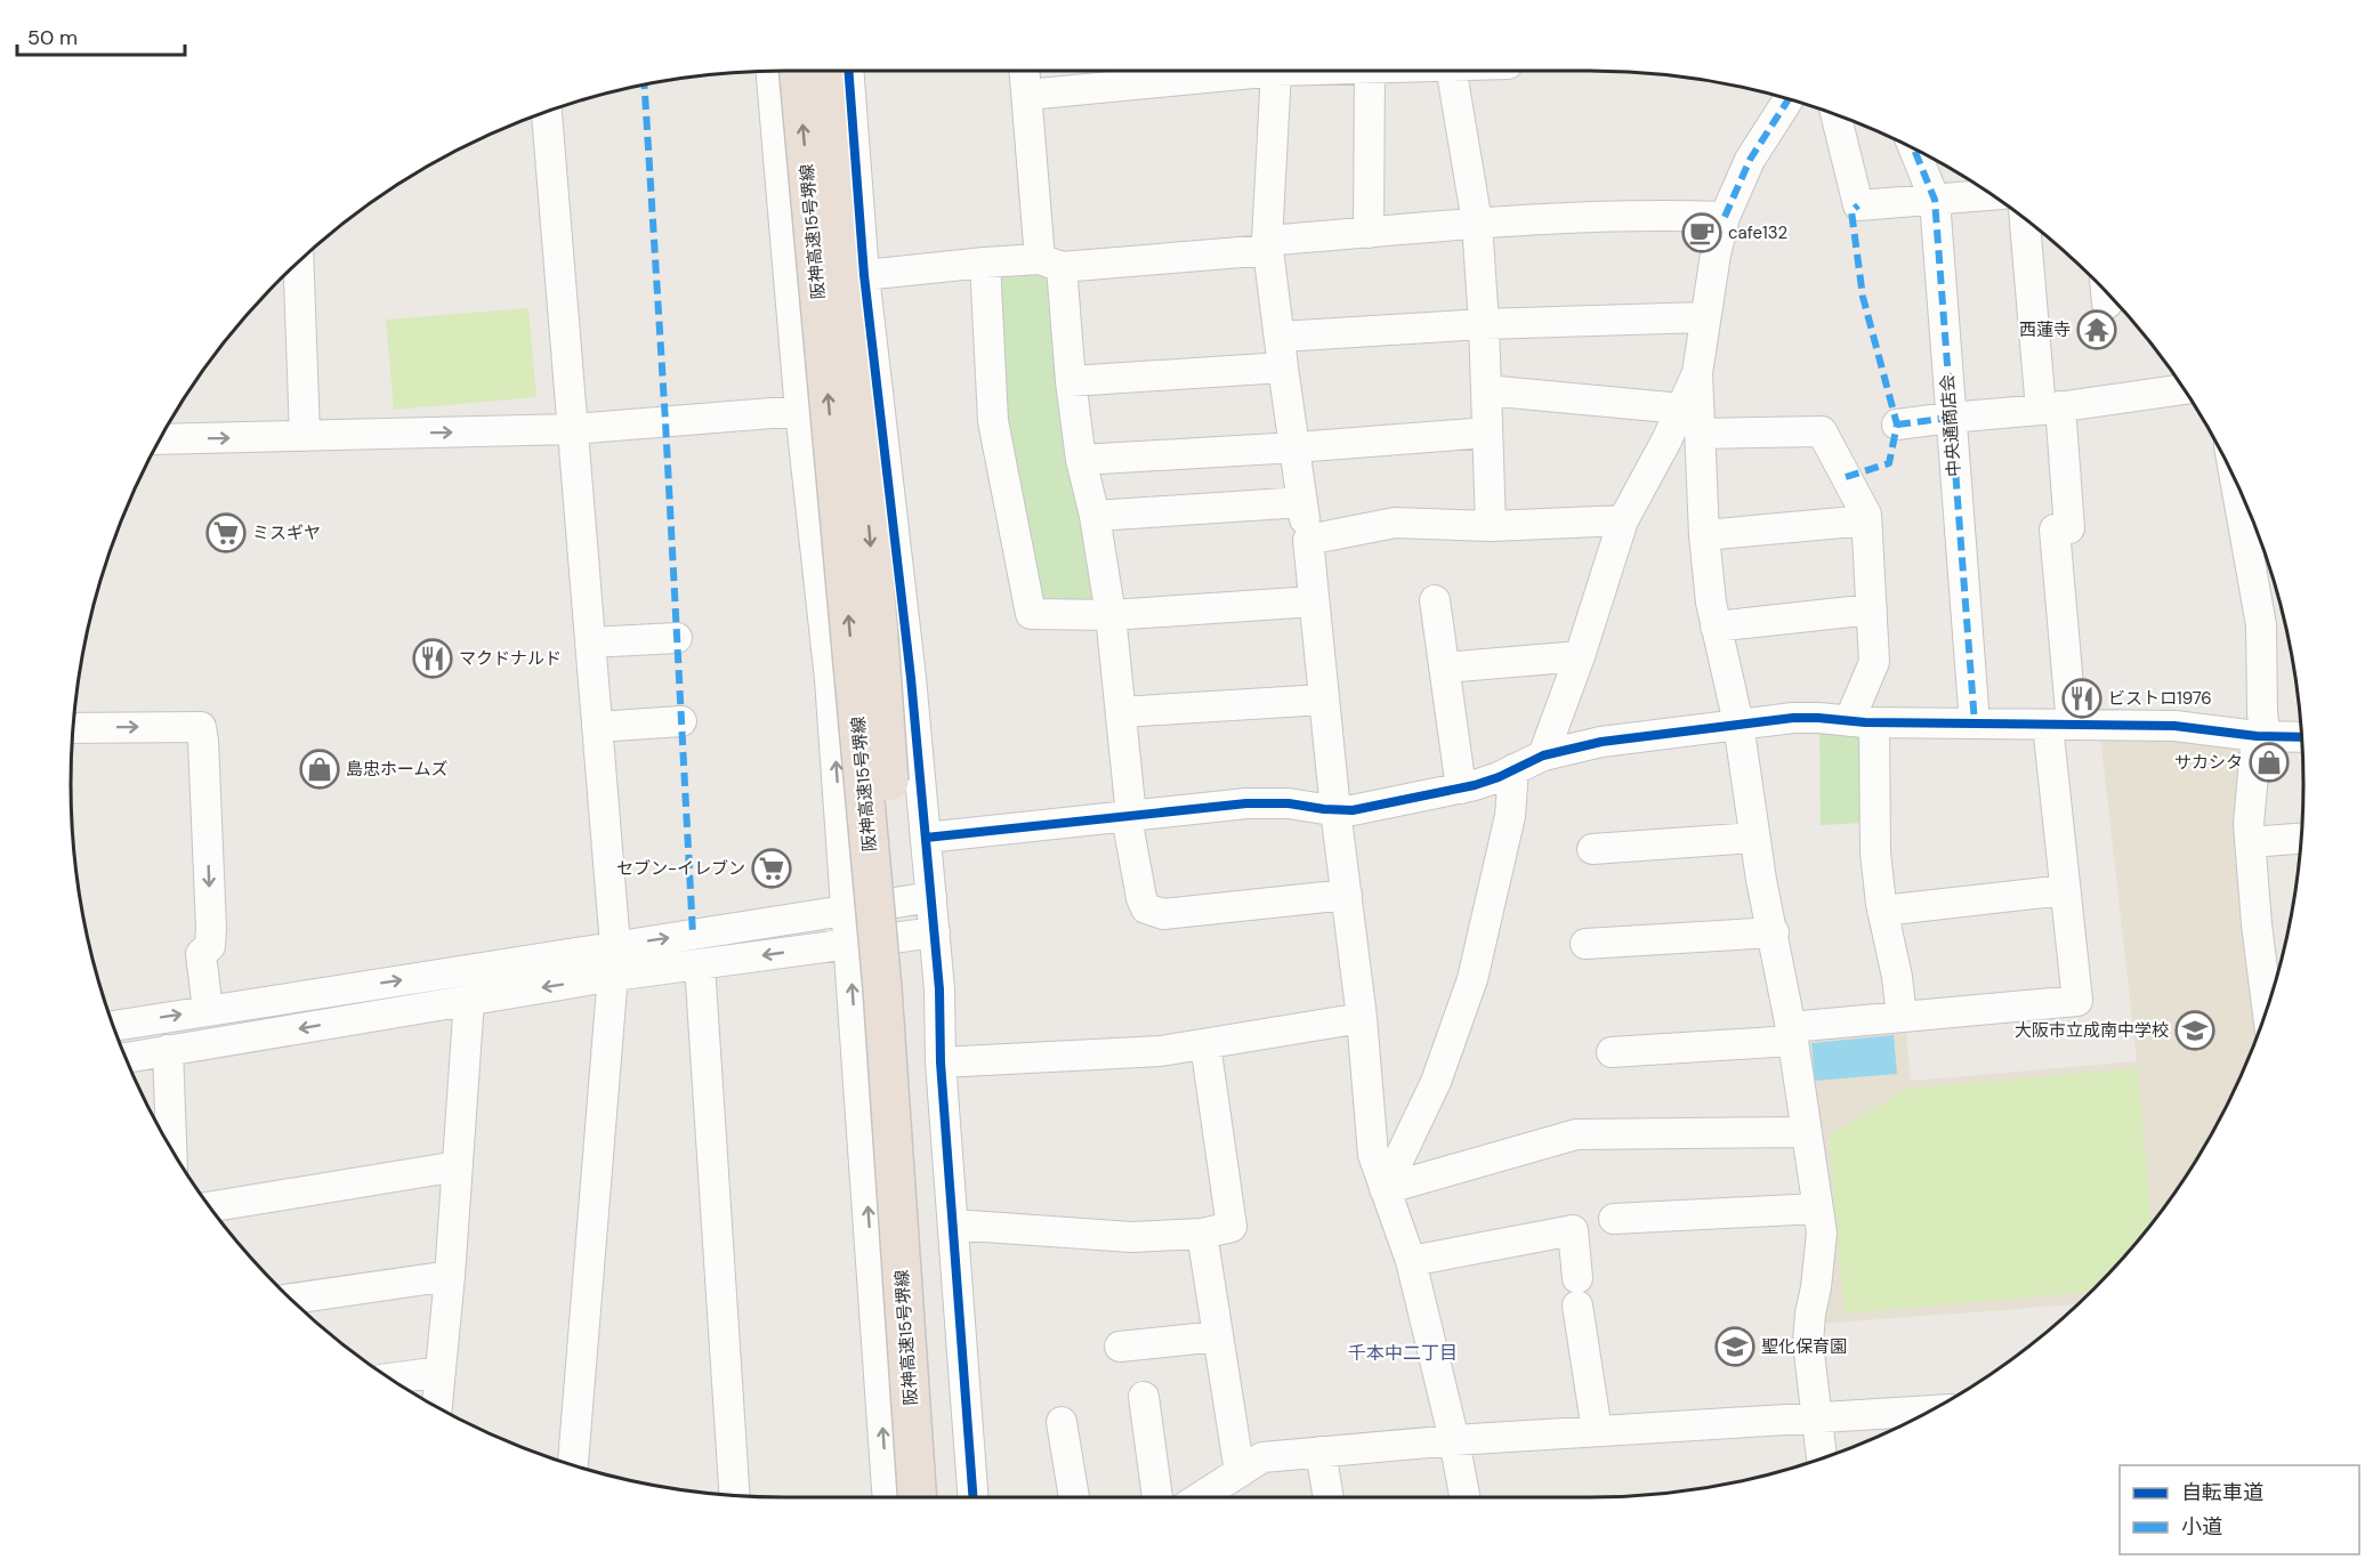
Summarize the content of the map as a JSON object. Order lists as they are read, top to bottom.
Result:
{
  "streets": {
    "highway": ["阪神高速15号堺線"],
    "street": ["中央通商店会"]
  },
  "districts": ["千本中二丁目"],
  "places": {
    "cafe": ["cafe132"],
    "temple": ["西蓮寺"],
    "supermarket": ["ミスギヤ", "セブン-イレブン"],
    "restaurant": ["マクドナルド", "ビストロ1976"],
    "shop": ["サカシタ", "島忠ホームズ"],
    "school or university": ["大阪市立成南中学校", "聖化保育園"]
  },
  "legend": ["自転車道", "小道"],
  "scale_bar": "50 m"
}
